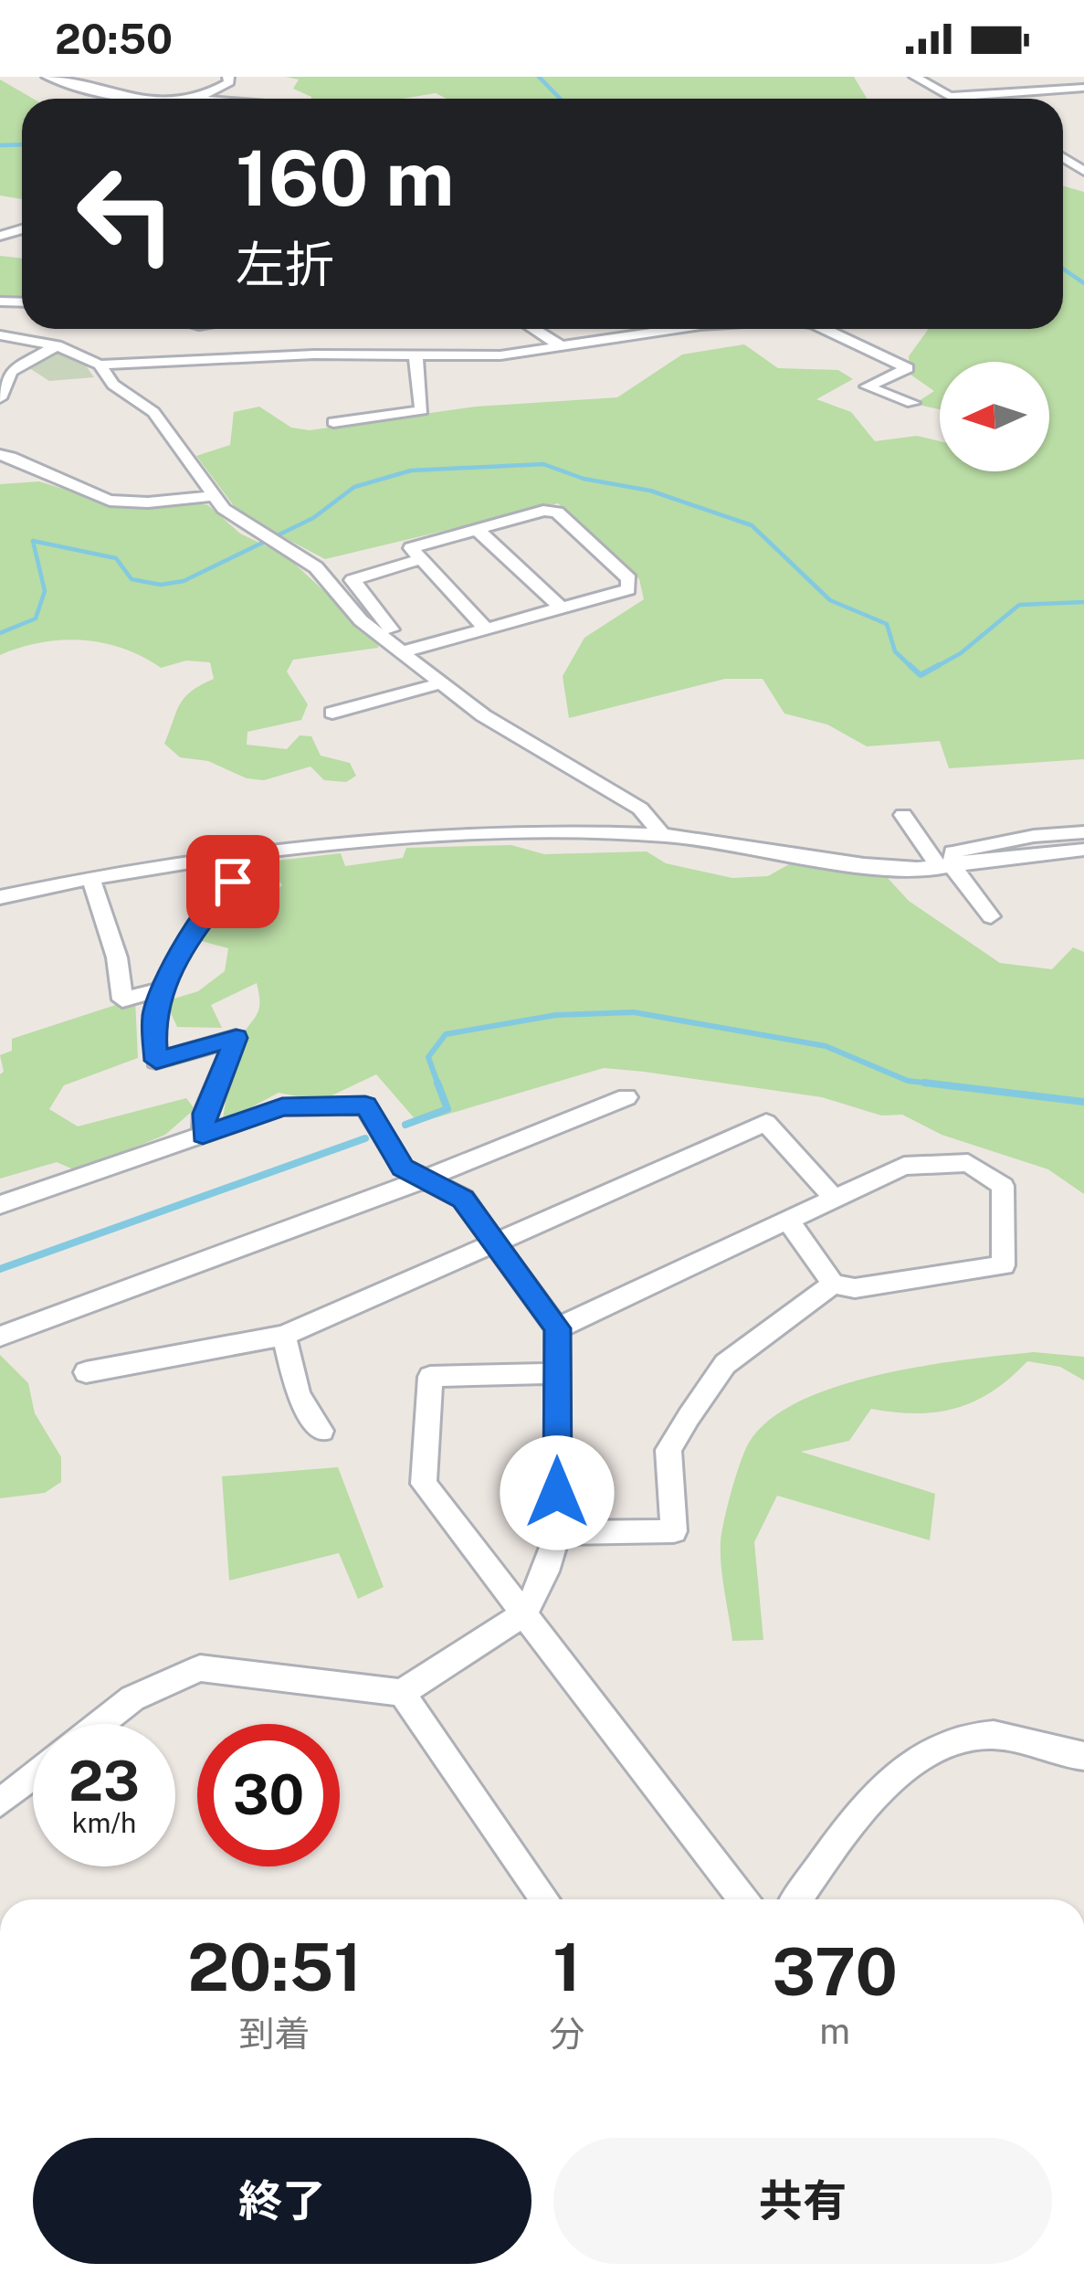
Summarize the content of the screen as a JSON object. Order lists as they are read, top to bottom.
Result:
{
  "north": "left",
  "page": {
    "status": "20:50",
    "turn": ["160 m", "左折"],
    "speed": "23 km/h",
    "limit": "30",
    "eta": [
      "20:51",
      "到着",
      "1",
      "分",
      "370",
      "m"
    ],
    "buttons": ["終了", "共有"]
  }
}
